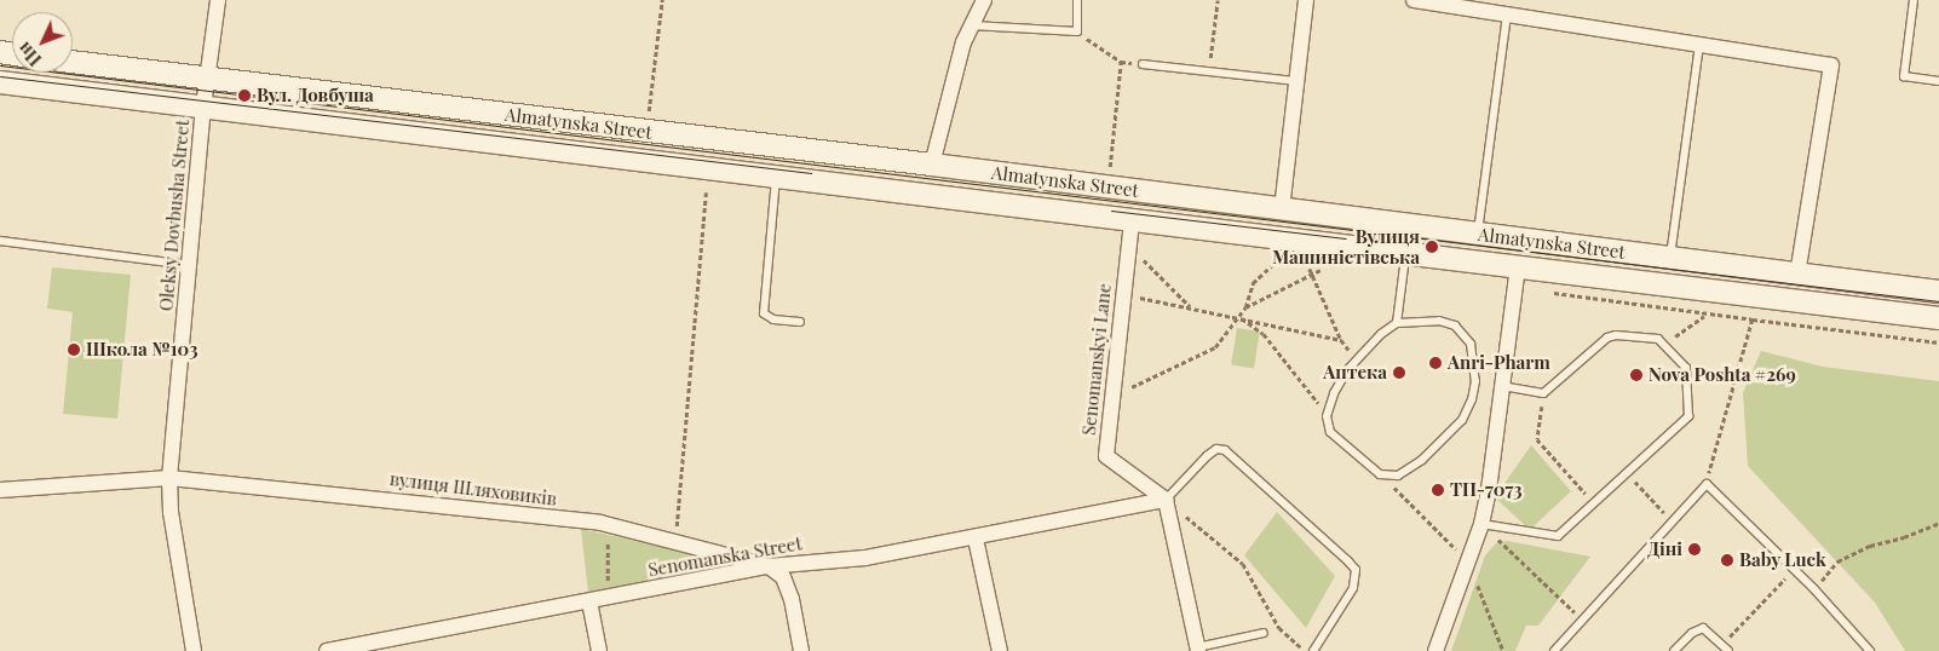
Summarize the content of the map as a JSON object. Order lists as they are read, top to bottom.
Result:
{
  "streets": {
    "street": [
      "Almatynska Street",
      "Oleksy Dovbusha Street",
      "Senomanskyi Lane",
      "вулиця Шляховиків",
      "Senomanska Street"
    ]
  },
  "crossings": [
    ["Almatynska Street", "Oleksy Dovbusha Street"],
    ["Almatynska Street", "Senomanskyi Lane"],
    ["Oleksy Dovbusha Street", "вулиця Шляховиків"],
    ["Senomanskyi Lane", "Senomanska Street"],
    ["вулиця Шляховиків", "Senomanska Street"]
  ],
  "places": [
    "Вул. Довбуша",
    "Вулиця Машиністівська",
    "Школа №103",
    "Anri-Pharm",
    "Аптека",
    "Nova Poshta #269",
    "ТП-7073",
    "Діні",
    "Baby Luck"
  ],
  "north": "bottom left"
}
